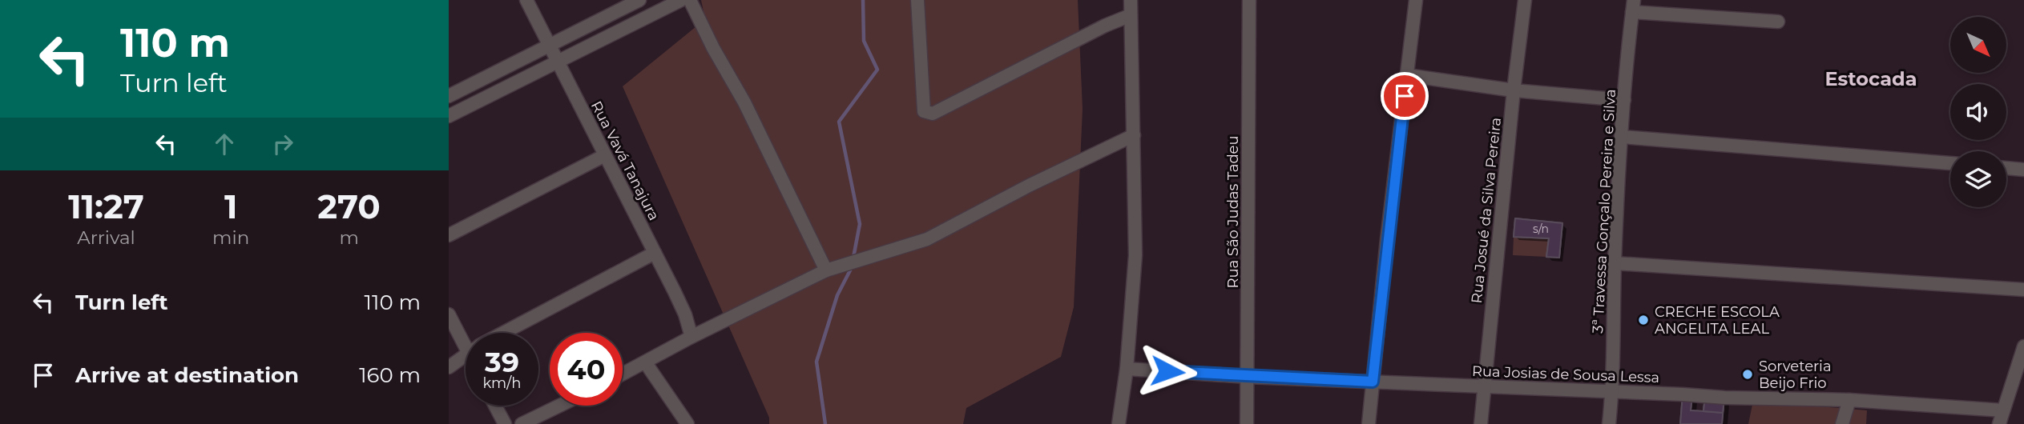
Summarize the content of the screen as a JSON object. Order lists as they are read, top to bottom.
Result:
{
  "streets": {
    "street": [
      "Rua Vavá Tanajura",
      "Rua Josué da Silva Pereira",
      "3ª Travessa Gonçalo Pereira e Silva",
      "Rua São Judas Tadeu",
      "Rua Josias de Sousa Lessa"
    ]
  },
  "crossings": [
    ["Rua Josué da Silva Pereira", "Rua Josias de Sousa Lessa"],
    ["3ª Travessa Gonçalo Pereira e Silva", "Rua Josias de Sousa Lessa"],
    ["Rua São Judas Tadeu", "Rua Josias de Sousa Lessa"]
  ],
  "districts": ["Estocada"],
  "places": ["CRECHE ESCOLA ANGELITA LEAL", "Sorveteria Beijo Frio"],
  "house_numbers": ["s/n"],
  "north": "bottom right",
  "page": {
    "turn": ["110 m", "Turn left"],
    "eta": [
      "11:27",
      "Arrival",
      "1",
      "min",
      "270",
      "m"
    ],
    "list": [
      {
        "name": "Turn left",
        "value": "110 m"
      },
      {
        "name": "Arrive at destination",
        "value": "160 m"
      }
    ],
    "speed": "39 km/h",
    "limit": "40"
  }
}
